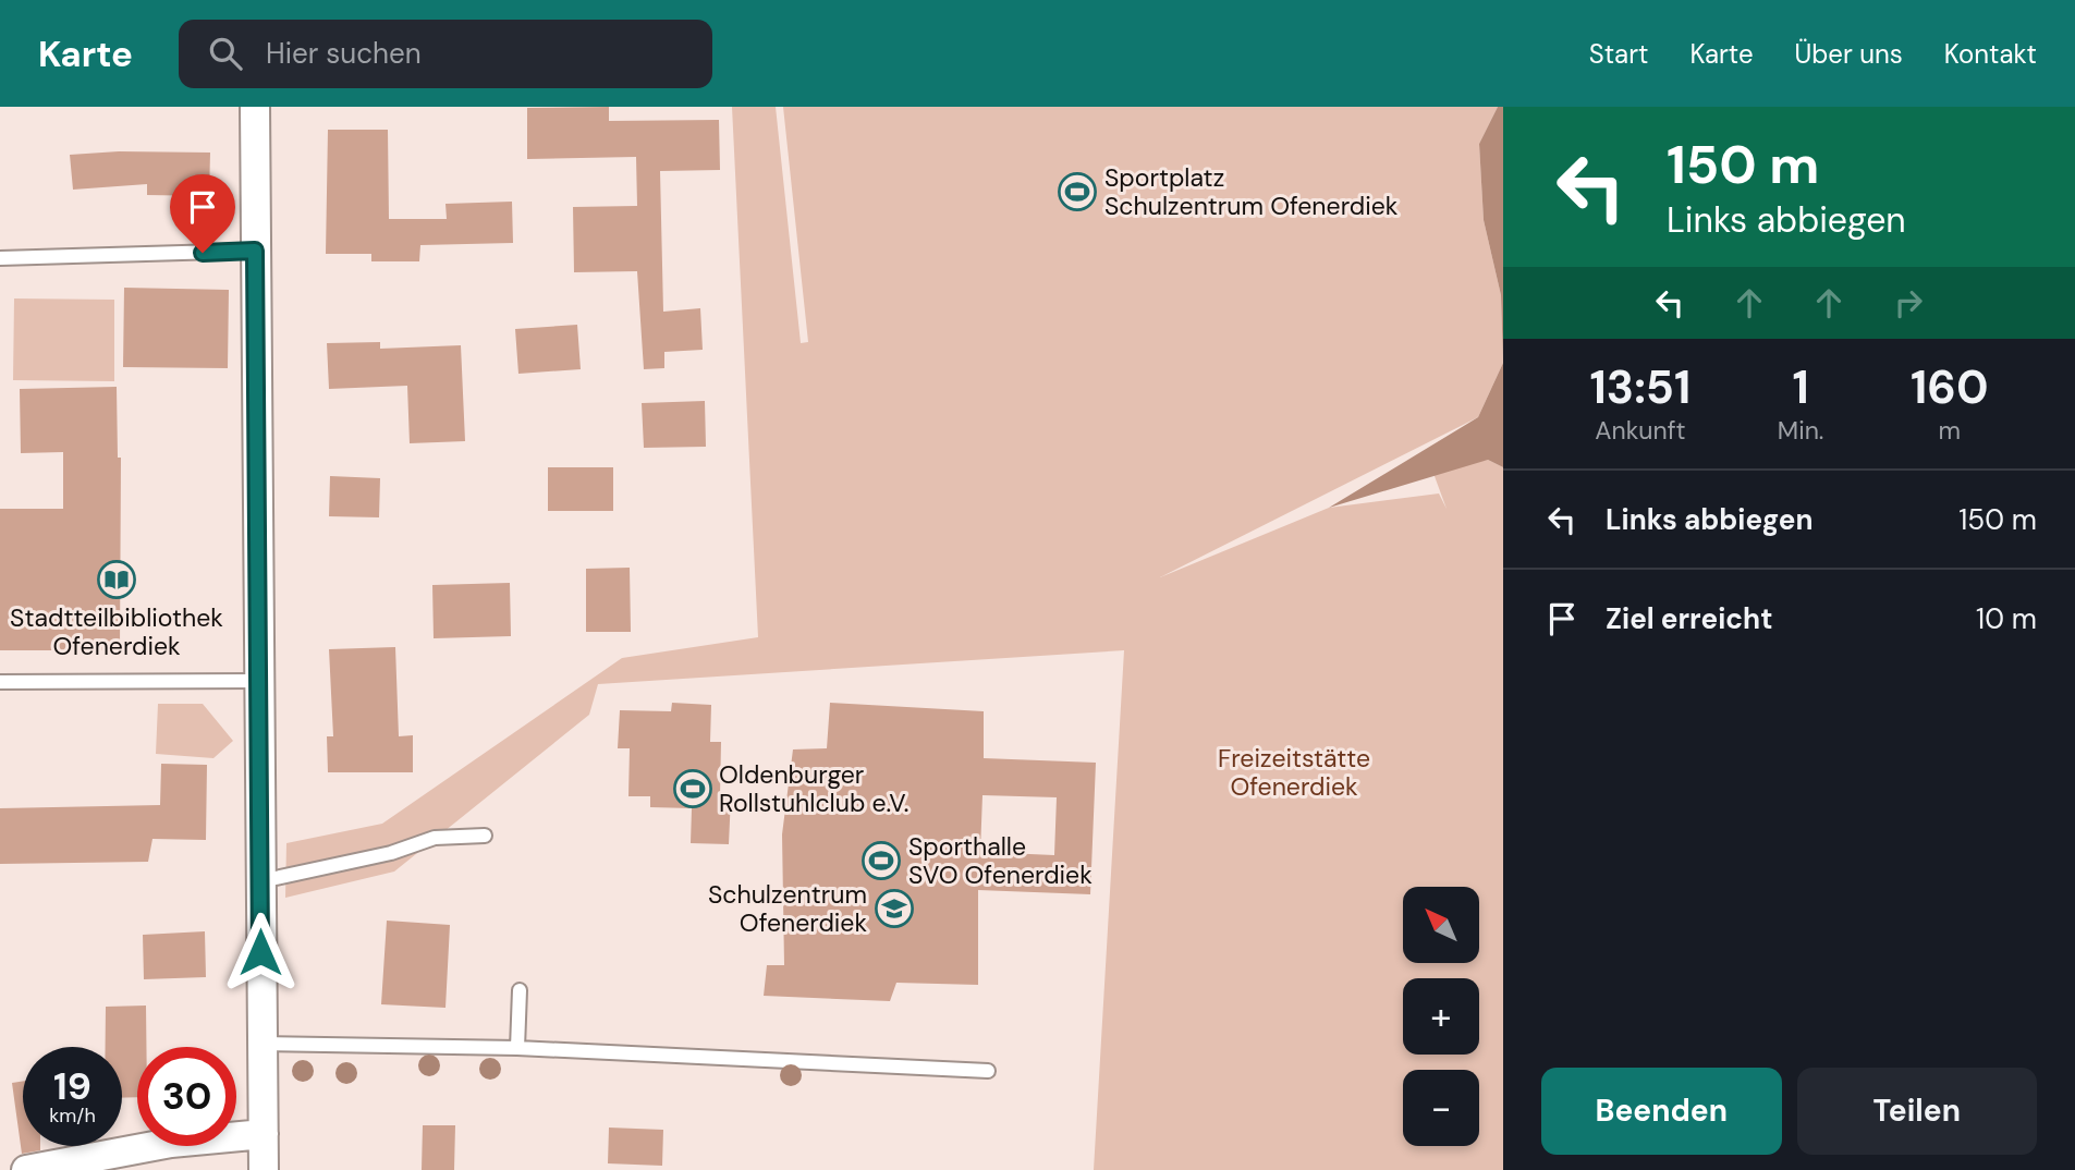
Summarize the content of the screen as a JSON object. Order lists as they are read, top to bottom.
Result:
{
  "parks": ["Freizeitstätte Ofenerdiek"],
  "places": {
    "sports": ["Sportplatz Schulzentrum Ofenerdiek", "Oldenburger Rollstuhlclub e.V.", "Sporthalle SVO Ofenerdiek"],
    "library": ["Stadtteilbibliothek Ofenerdiek"],
    "school or university": ["Schulzentrum Ofenerdiek"]
  },
  "north": "top left",
  "page": {
    "header": "Karte",
    "search": "Hier suchen",
    "nav": [
      "Start",
      "Karte",
      "Über uns",
      "Kontakt"
    ],
    "turn": ["150 m", "Links abbiegen"],
    "eta": [
      "13:51",
      "Ankunft",
      "1",
      "Min.",
      "160",
      "m"
    ],
    "list": [
      {
        "name": "Links abbiegen",
        "value": "150 m"
      },
      {
        "name": "Ziel erreicht",
        "value": "10 m"
      }
    ],
    "map_buttons": ["+", "−"],
    "speed": "19 km/h",
    "limit": "30",
    "buttons": ["Beenden", "Teilen"]
  }
}
